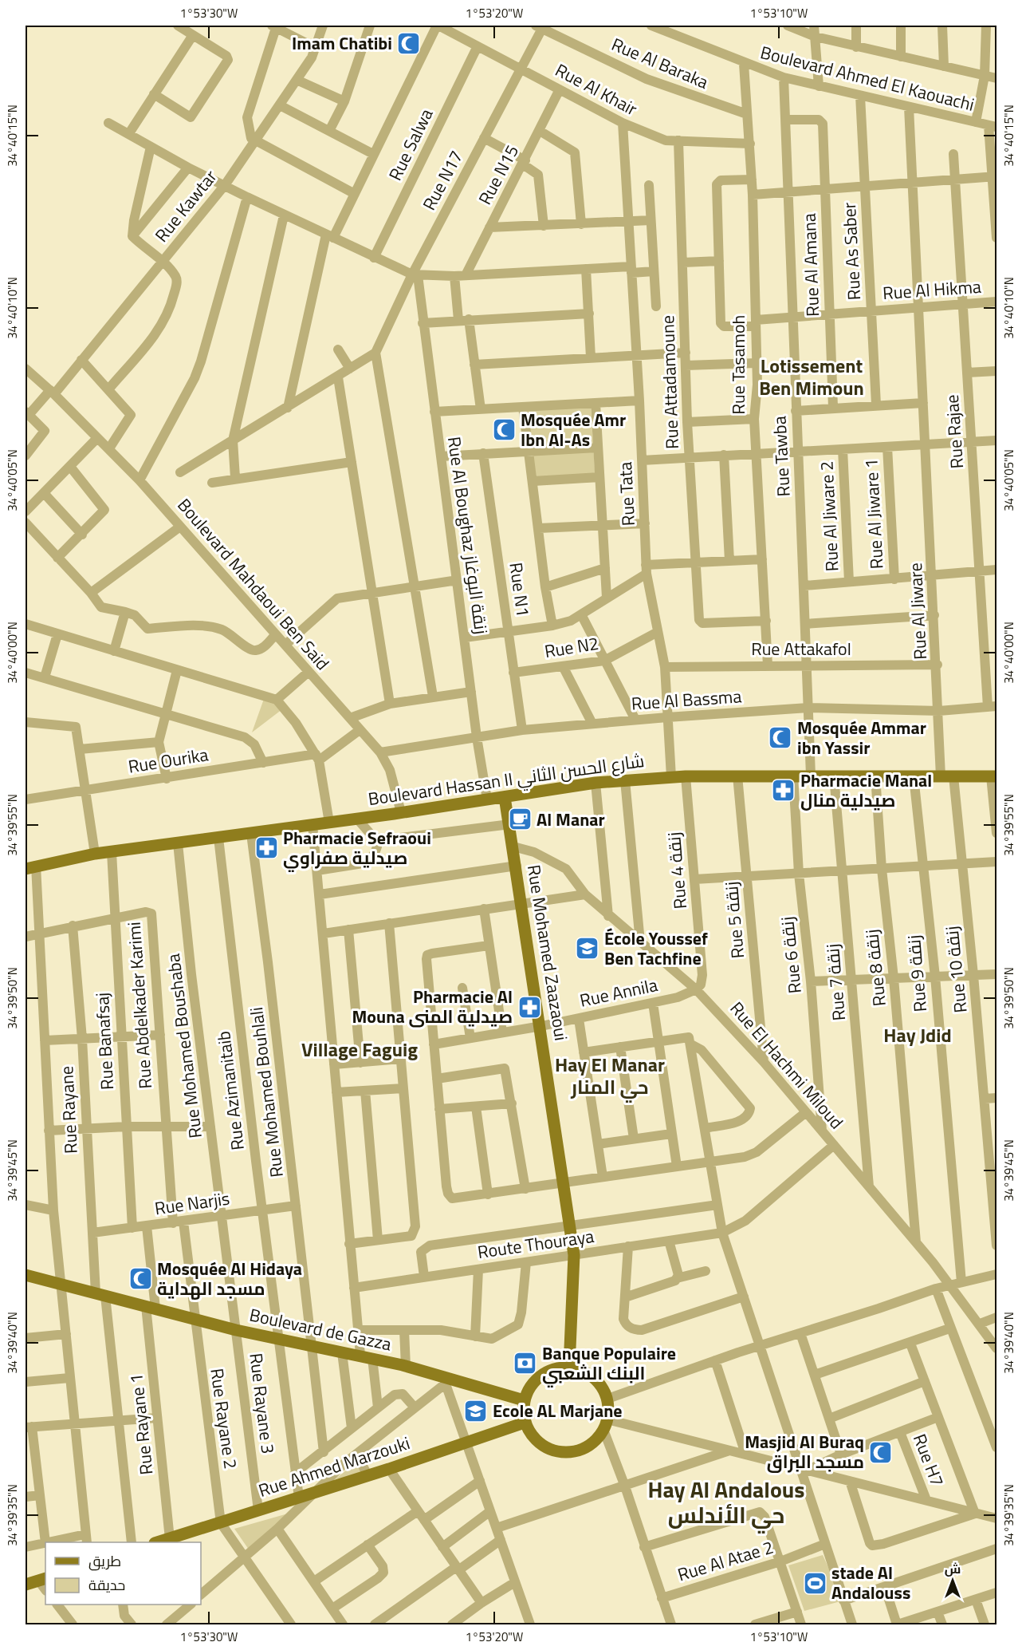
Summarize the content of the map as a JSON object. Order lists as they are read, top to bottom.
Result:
{
  "streets": {
    "main road": [
      "Boulevard Hassan II شارع الحسن الثاني",
      "Rue Mohamed Zaazaoui",
      "Boulevard de Gazza",
      "Rue Ahmed Marzouki"
    ],
    "street": [
      "Rue Al Baraka",
      "Boulevard Ahmed El Kaouachi",
      "Rue Al Khair",
      "Rue Salwa",
      "Rue N15",
      "Rue N17",
      "Rue Kawtar",
      "Rue As Saber",
      "Rue Al Amana",
      "Rue Al Hikma",
      "Rue Tasamoh",
      "Rue Attadamoune",
      "Rue Rajae",
      "Rue Tawba",
      "Rue Tata",
      "Rue Al Jiware 1",
      "Rue Al Jiware 2",
      "Rue Al Boughaz زنقة البوغاز",
      "Boulevard Mahdaoui Ben Said",
      "Rue N1",
      "Rue Al Jiware",
      "Rue N2",
      "Rue Attakafol",
      "Rue Al Bassma",
      "Rue Ourika",
      "Rue 4 زنقة",
      "Rue 5 زنقة",
      "Rue 6 زنقة",
      "Rue 8 زنقة",
      "Rue 10 زنقة",
      "Rue 9 زنقة",
      "Rue 7 زنقة",
      "Rue Annila",
      "Rue Abdelkader Karimi",
      "Rue Banafsaj",
      "Rue Mohamed Boushaba",
      "Rue El Hachmi Miloud",
      "Rue Azimanitaib",
      "Rue Mohamed Bouhlali",
      "Rue Rayane",
      "Rue Narjis",
      "Route Thouraya",
      "Rue Rayane 3",
      "Rue Rayane 2",
      "Rue Rayane 1",
      "Rue H7",
      "Rue Al Atae 2"
    ]
  },
  "crossings": [
    ["Rue Al Baraka", "Rue N17"],
    ["Rue Al Baraka", "Rue Tasamoh"],
    ["Boulevard Ahmed El Kaouachi", "Rue As Saber"],
    ["Boulevard Ahmed El Kaouachi", "Rue Tasamoh"],
    ["Boulevard Ahmed El Kaouachi", "Rue Tawba"],
    ["Boulevard Ahmed El Kaouachi", "Rue Al Jiware"],
    ["Rue Al Khair", "Rue Salwa"],
    ["Rue Al Khair", "Rue N15"],
    ["Rue Al Khair", "Rue N17"],
    ["Rue Al Khair", "Rue Tasamoh"],
    ["Rue Al Khair", "Rue Attadamoune"],
    ["Rue Al Khair", "Rue Tata"],
    ["Rue N17", "Rue Al Boughaz زنقة البوغاز"],
    ["Rue Kawtar", "Boulevard Mahdaoui Ben Said"],
    ["Rue As Saber", "Rue Al Hikma"],
    ["Rue Al Amana", "Rue Al Hikma"],
    ["Rue Al Amana", "Rue Tawba"],
    ["Rue Al Hikma", "Rue Tasamoh"],
    ["Rue Al Hikma", "Rue Rajae"],
    ["Rue Al Hikma", "Rue Tawba"],
    ["Rue Al Hikma", "Rue Al Jiware"],
    ["Rue Tasamoh", "Rue Attadamoune"],
    ["Rue Tasamoh", "Rue Attakafol"],
    ["Rue Rajae", "Rue Al Bassma"],
    ["Rue Tawba", "Rue Attakafol"],
    ["Rue Tawba", "Rue Al Bassma"],
    ["Rue Tawba", "Boulevard Hassan II شارع الحسن الثاني"],
    ["Rue Tata", "Rue N2"],
    ["Rue Tata", "Rue Attakafol"],
    ["Rue Tata", "Rue Al Bassma"],
    ["Rue Tata", "Boulevard Hassan II شارع الحسن الثاني"],
    ["Rue Al Boughaz زنقة البوغاز", "Rue Al Bassma"],
    ["Rue Al Boughaz زنقة البوغاز", "Boulevard Hassan II شارع الحسن الثاني"],
    ["Boulevard Mahdaoui Ben Said", "Rue Al Bassma"],
    ["Boulevard Mahdaoui Ben Said", "Rue Ourika"],
    ["Boulevard Mahdaoui Ben Said", "Boulevard Hassan II شارع الحسن الثاني"],
    ["Rue N1", "Rue N2"],
    ["Rue N1", "Rue Al Bassma"],
    ["Rue Al Jiware", "Rue Attakafol"],
    ["Rue Al Jiware", "Rue Al Bassma"],
    ["Rue Al Jiware", "Boulevard Hassan II شارع الحسن الثاني"],
    ["Rue Al Jiware", "Rue 10 زنقة"],
    ["Boulevard Hassan II شارع الحسن الثاني", "Rue 4 زنقة"],
    ["Boulevard Hassan II شارع الحسن الثاني", "Rue 5 زنقة"],
    ["Boulevard Hassan II شارع الحسن الثاني", "Rue Mohamed Zaazaoui"],
    ["Boulevard Hassan II شارع الحسن الثاني", "Rue 6 زنقة"],
    ["Boulevard Hassan II شارع الحسن الثاني", "Rue 8 زنقة"],
    ["Boulevard Hassan II شارع الحسن الثاني", "Rue 10 زنقة"],
    ["Boulevard Hassan II شارع الحسن الثاني", "Rue 9 زنقة"],
    ["Boulevard Hassan II شارع الحسن الثاني", "Rue 7 زنقة"],
    ["Boulevard Hassan II شارع الحسن الثاني", "Rue Banafsaj"],
    ["Boulevard Hassan II شارع الحسن الثاني", "Rue Mohamed Boushaba"],
    ["Boulevard Hassan II شارع الحسن الثاني", "Rue Azimanitaib"],
    ["Boulevard Hassan II شارع الحسن الثاني", "Rue Mohamed Bouhlali"],
    ["Rue 4 زنقة", "Rue Annila"],
    ["Rue 4 زنقة", "Rue El Hachmi Miloud"],
    ["Rue 5 زنقة", "Rue El Hachmi Miloud"],
    ["Rue Mohamed Zaazaoui", "Rue Annila"],
    ["Rue Mohamed Zaazaoui", "Rue El Hachmi Miloud"],
    ["Rue Mohamed Zaazaoui", "Route Thouraya"],
    ["Rue Mohamed Zaazaoui", "Boulevard de Gazza"],
    ["Rue Mohamed Zaazaoui", "Rue Ahmed Marzouki"],
    ["Rue 6 زنقة", "Rue El Hachmi Miloud"],
    ["Rue 8 زنقة", "Rue El Hachmi Miloud"],
    ["Rue 7 زنقة", "Rue El Hachmi Miloud"],
    ["Rue Annila", "Rue El Hachmi Miloud"],
    ["Rue Abdelkader Karimi", "Rue Banafsaj"],
    ["Rue Abdelkader Karimi", "Rue Rayane"],
    ["Rue Abdelkader Karimi", "Rue Narjis"],
    ["Rue Banafsaj", "Rue Narjis"],
    ["Rue Mohamed Boushaba", "Rue Narjis"],
    ["Rue Mohamed Boushaba", "Boulevard de Gazza"],
    ["Rue Mohamed Boushaba", "Rue Rayane 3"],
    ["Rue El Hachmi Miloud", "Route Thouraya"],
    ["Rue Azimanitaib", "Rue Narjis"],
    ["Rue Azimanitaib", "Boulevard de Gazza"],
    ["Rue Azimanitaib", "Rue Ahmed Marzouki"],
    ["Rue Mohamed Bouhlali", "Rue Narjis"],
    ["Rue Mohamed Bouhlali", "Boulevard de Gazza"],
    ["Rue Rayane", "Rue Narjis"],
    ["Rue Rayane", "Boulevard de Gazza"],
    ["Rue Narjis", "Rue Rayane 2"],
    ["Rue Narjis", "Rue Rayane 1"],
    ["Boulevard de Gazza", "Rue Rayane 3"],
    ["Boulevard de Gazza", "Rue Rayane 2"],
    ["Boulevard de Gazza", "Rue Rayane 1"],
    ["Boulevard de Gazza", "Rue Ahmed Marzouki"],
    ["Rue Rayane 3", "Rue Ahmed Marzouki"],
    ["Rue Rayane 2", "Rue Ahmed Marzouki"],
    ["Rue Rayane 1", "Rue Ahmed Marzouki"]
  ],
  "districts": [
    "Lotissement Ben Mimoun",
    "Hay Jdid",
    "Village Faguig",
    "Hay El Manar حي المنار",
    "Hay Al Andalous حي الأندلس"
  ],
  "places": {
    "mosque": [
      "Imam Chatibi",
      "Mosquée Amr Ibn Al-As",
      "Mosquée Ammar ibn Yassir",
      "Mosquée Al Hidaya مسجد الهداية",
      "Masjid Al Buraq مسجد البراق"
    ],
    "pharmacy": ["Pharmacie Manal صيدلية منال", "Pharmacie Sefraoui صيدلية صفراوي", "Pharmacie Al Mouna صيدلية المنى"],
    "cafe": ["Al Manar"],
    "school or university": ["École Youssef Ben Tachfine", "Ecole AL Marjane"],
    "bank": ["Banque Populaire البنك الشعبي"],
    "sports": ["stade Al Andalouss"]
  },
  "legend": ["طريق", "حديقة"],
  "north": "top",
  "coordinates": [
    "1°53'30\"W",
    "1°53'20\"W",
    "1°53'10\"W",
    "34°40'15\"N",
    "34°40'10\"N",
    "34°40'05\"N",
    "34°40'00\"N",
    "34°39'55\"N",
    "34°39'50\"N",
    "34°39'45\"N",
    "34°39'40\"N",
    "34°39'35\"N"
  ]
}
